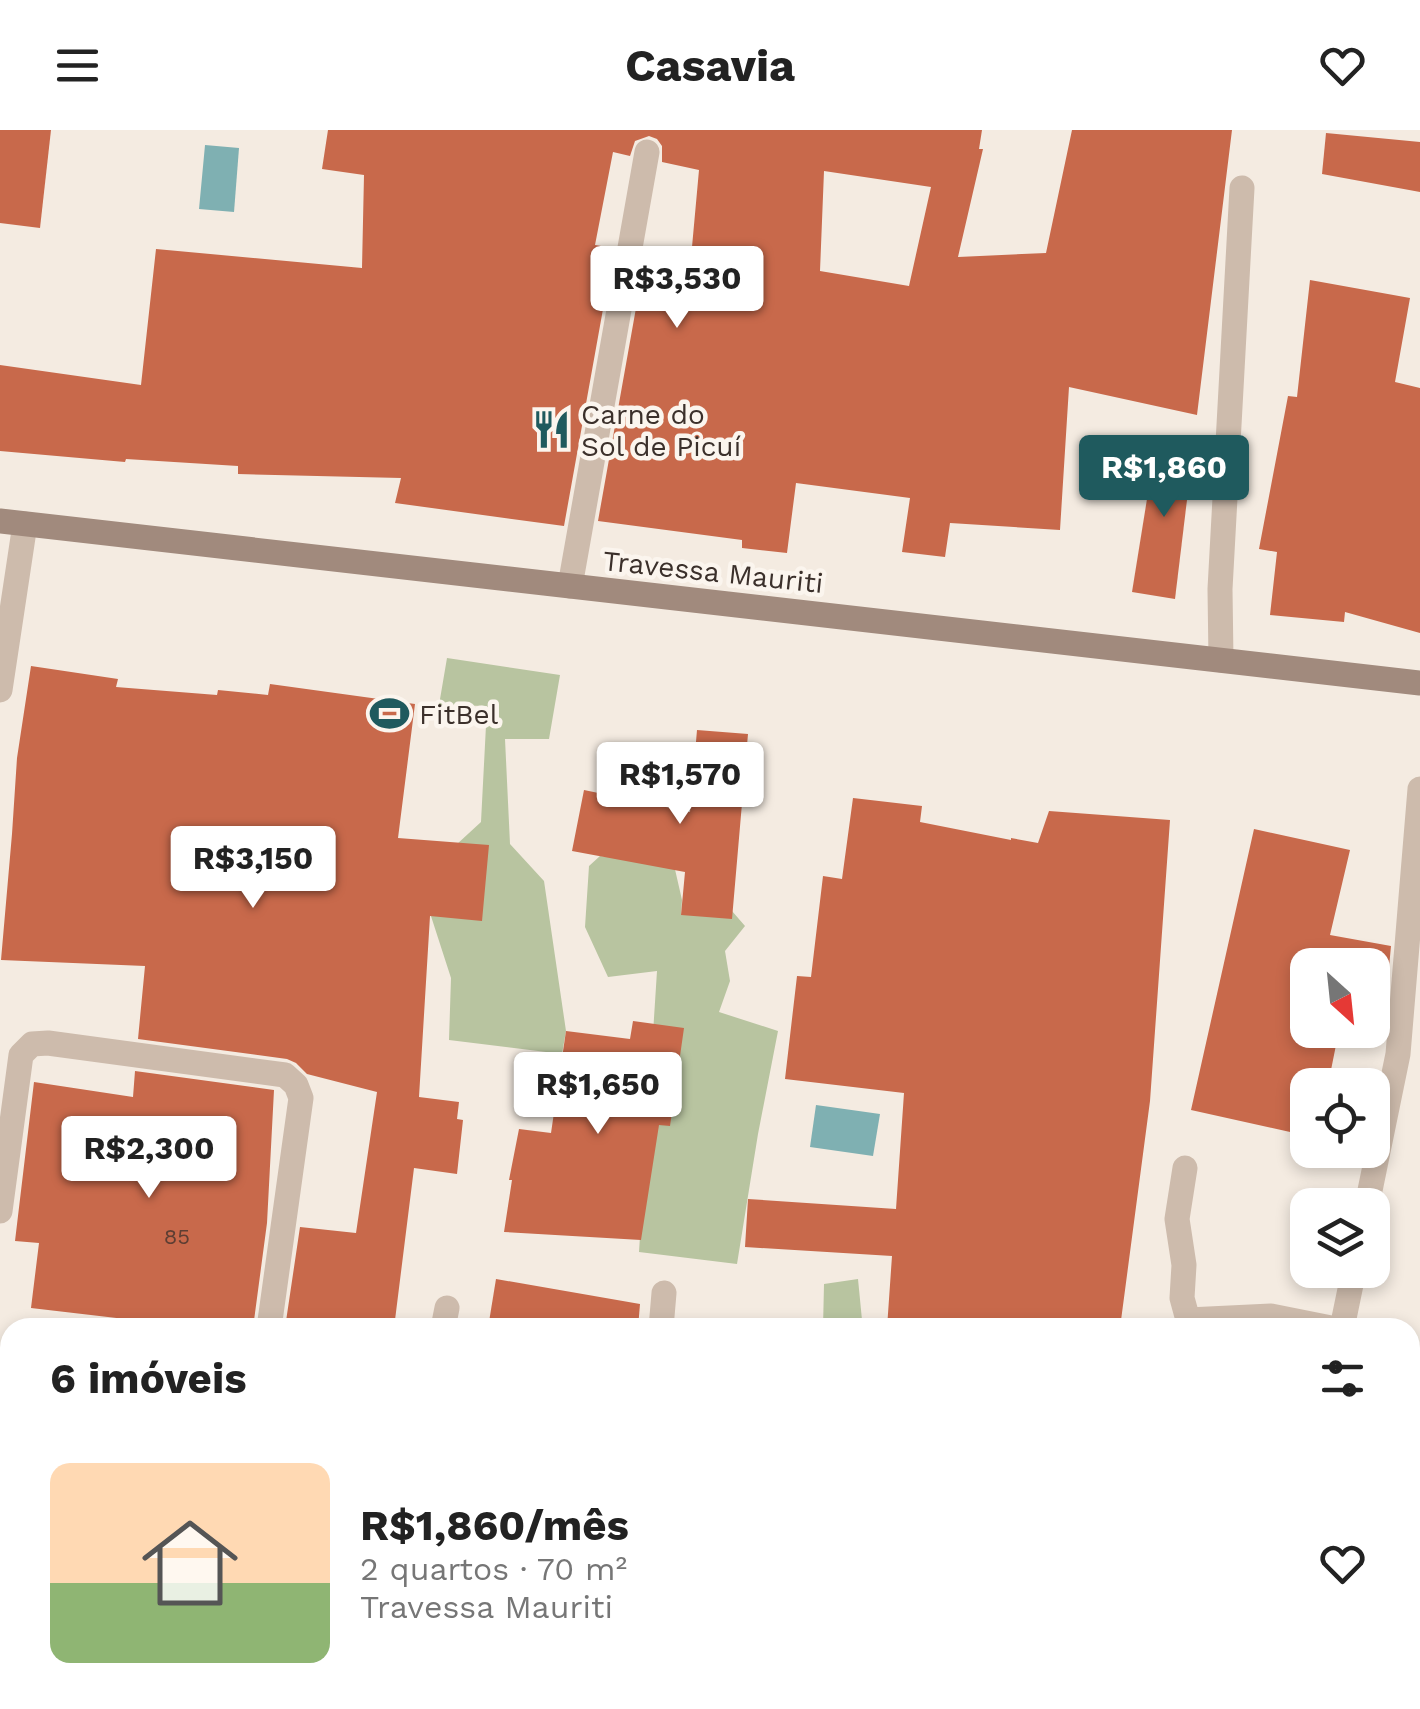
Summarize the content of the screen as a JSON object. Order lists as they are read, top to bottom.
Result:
{
  "streets": {
    "main road": ["Travessa Mauriti"]
  },
  "places": {
    "restaurant": ["Carne do Sol de Picuí"],
    "sports": ["FitBel"]
  },
  "house_numbers": ["85"],
  "north": "bottom right",
  "page": {
    "header": "Casavia",
    "price": [
      "R$3,530",
      "R$1,860",
      "R$1,570",
      "R$3,150",
      "R$1,650",
      "R$2,300"
    ],
    "heading": "6 imóveis",
    "list": [
      {
        "name": "R$1,860/mês",
        "note": "2 quartos · 70 m² · Travessa Mauriti"
      }
    ]
  }
}
